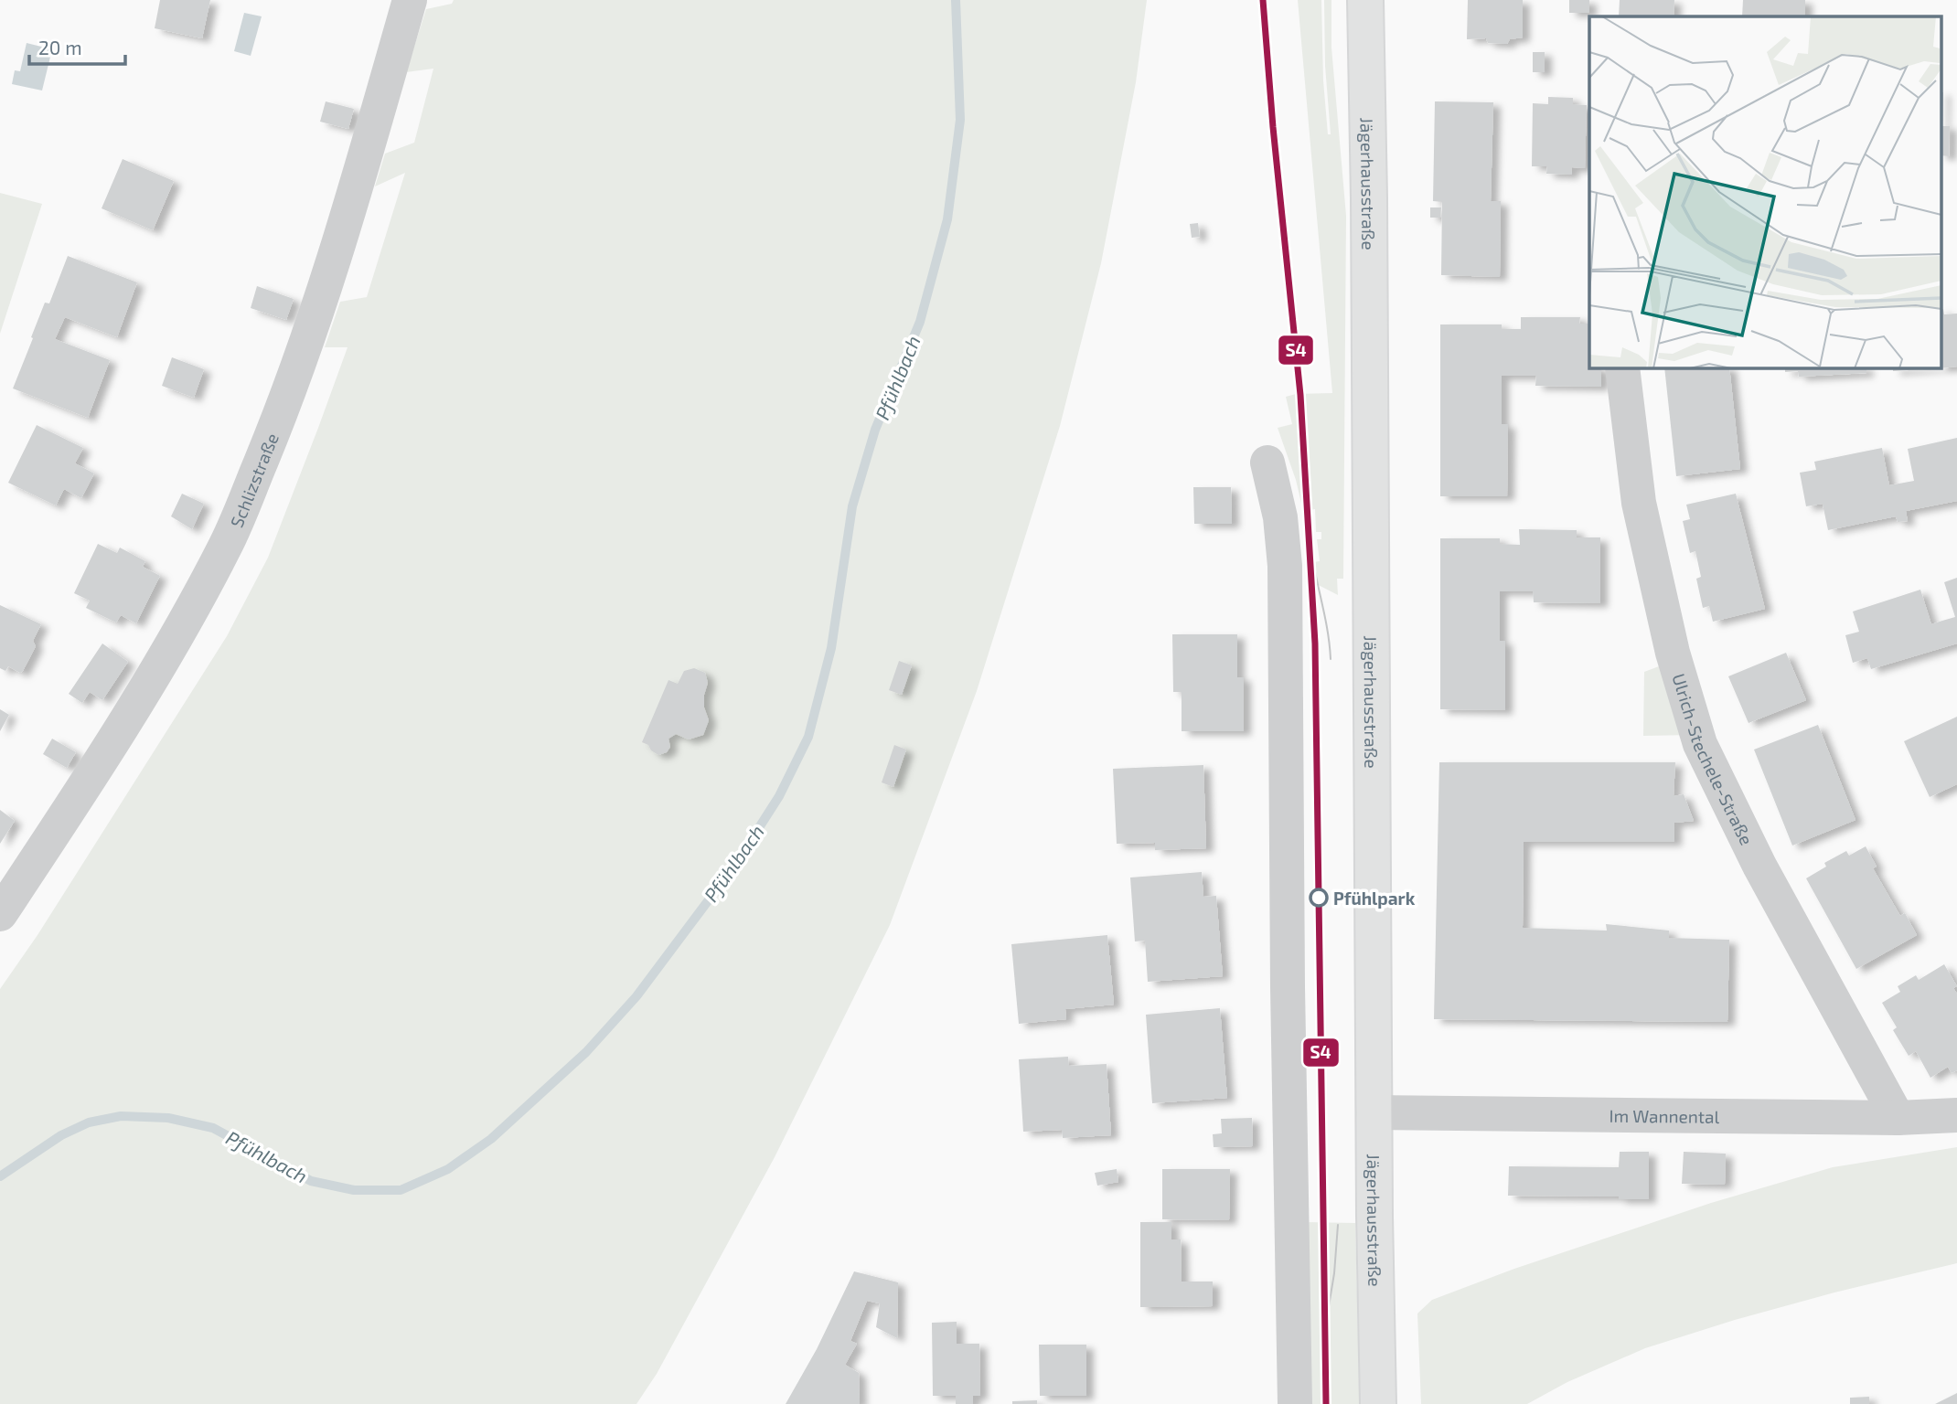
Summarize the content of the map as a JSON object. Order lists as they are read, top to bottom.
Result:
{
  "streets": {
    "street": [
      "Jägerhausstraße",
      "Schlizstraße",
      "Ulrich-Stechele-Straße",
      "Im Wannental"
    ]
  },
  "crossings": [
    ["Jägerhausstraße", "Im Wannental"],
    ["Ulrich-Stechele-Straße", "Im Wannental"]
  ],
  "water": ["Pfühlbach"],
  "places": ["Pfühlpark"],
  "lines": ["transit line S4"],
  "scale_bar": "20 m"
}
